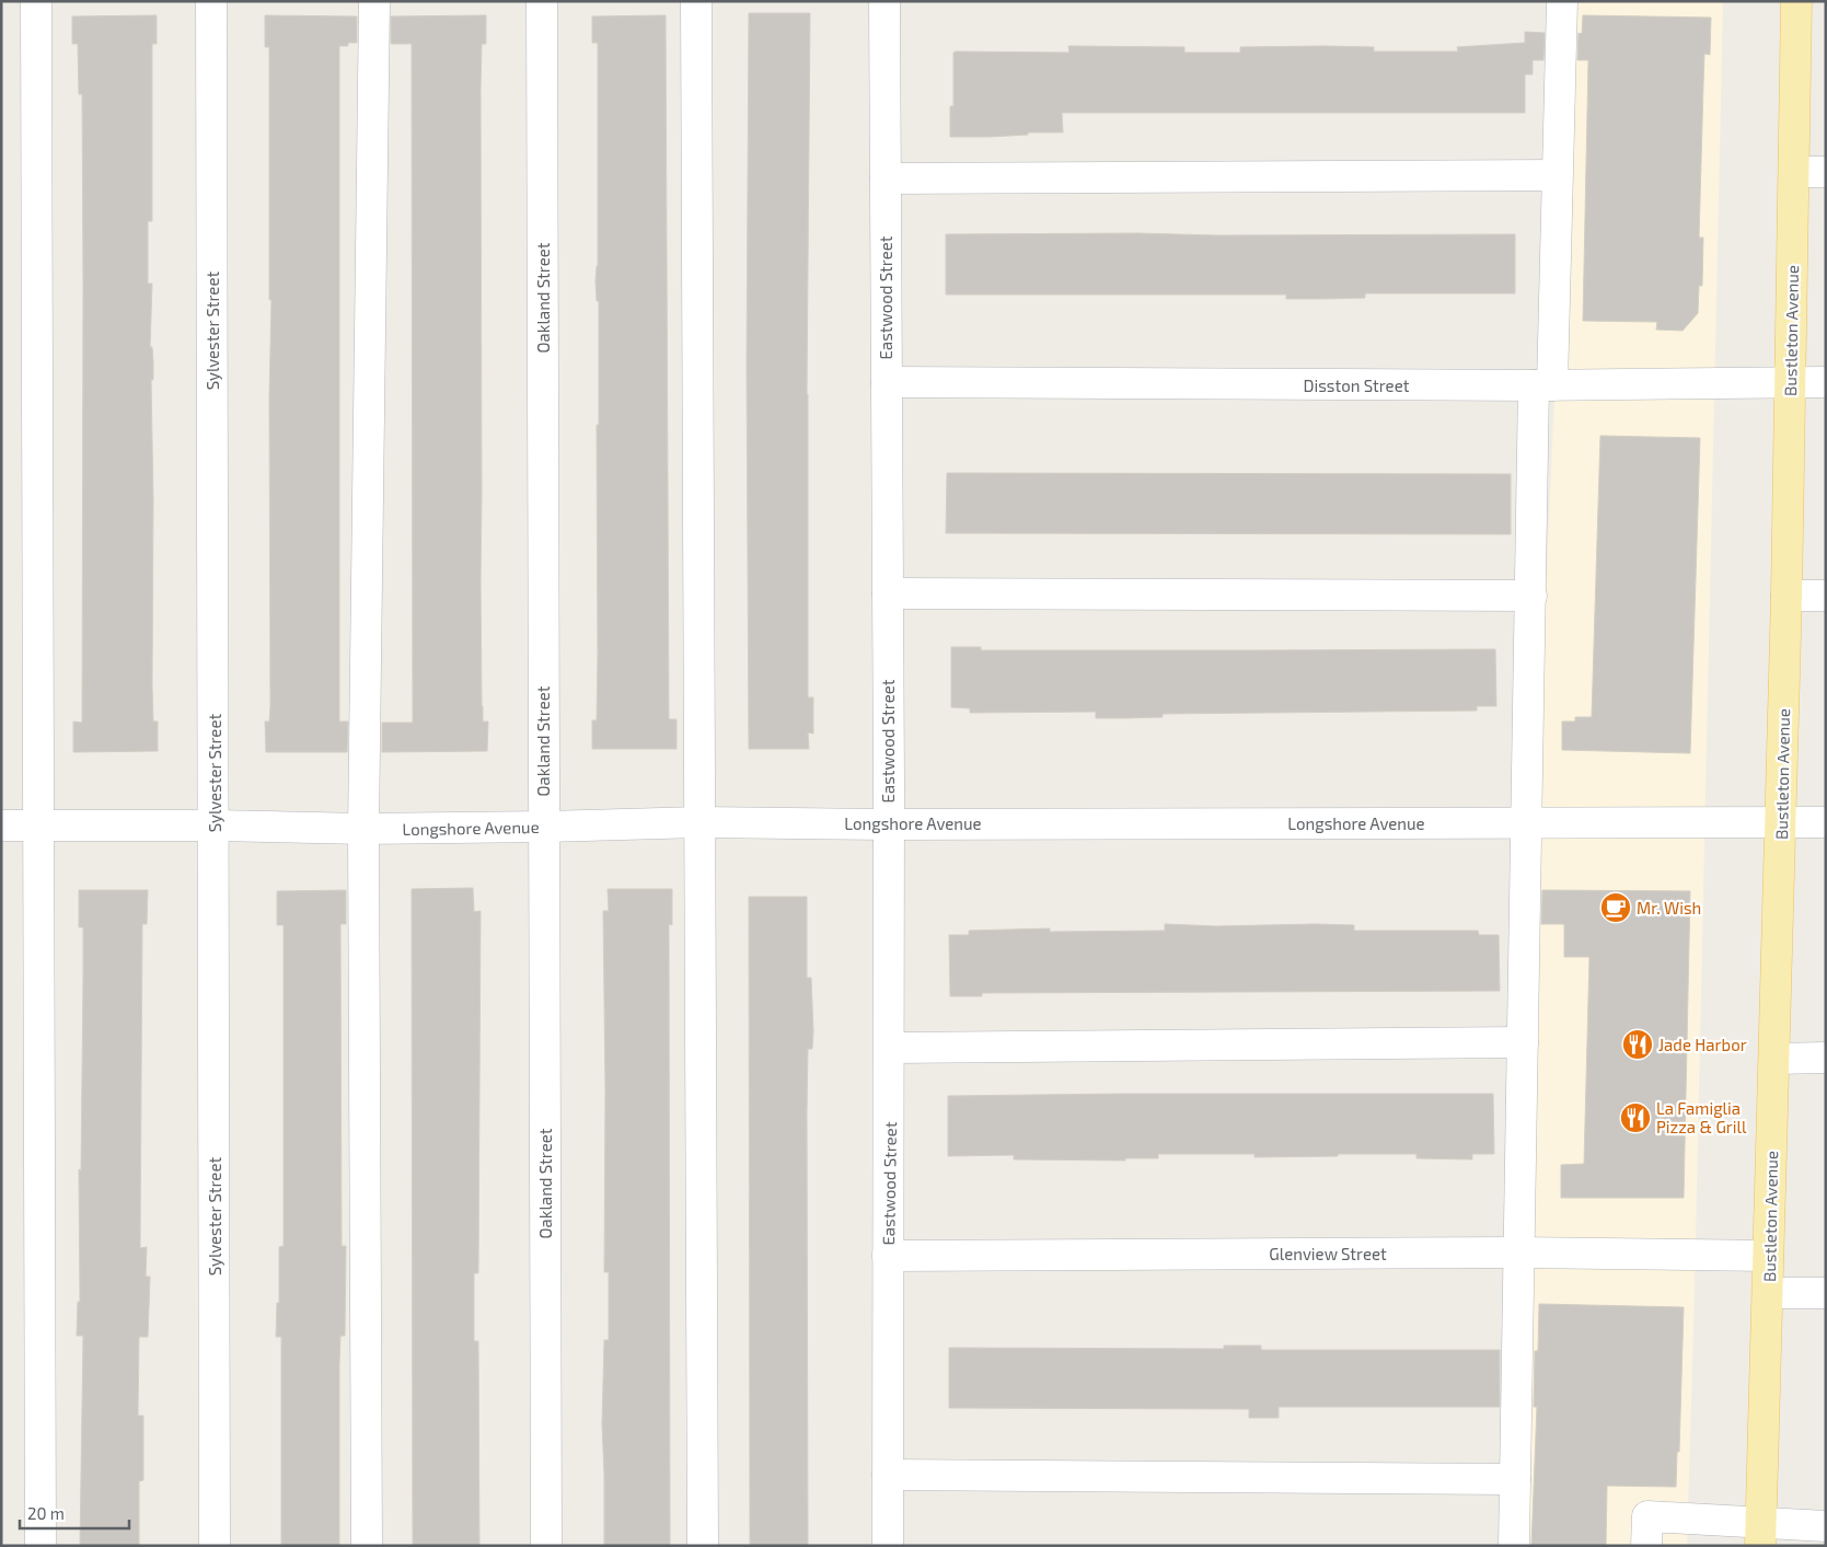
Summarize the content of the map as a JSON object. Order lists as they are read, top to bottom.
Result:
{
  "streets": {
    "main road": ["Bustleton Avenue"],
    "street": [
      "Oakland Street",
      "Eastwood Street",
      "Sylvester Street",
      "Disston Street",
      "Longshore Avenue",
      "Glenview Street"
    ]
  },
  "crossings": [
    ["Oakland Street", "Longshore Avenue"],
    ["Eastwood Street", "Disston Street"],
    ["Eastwood Street", "Longshore Avenue"],
    ["Eastwood Street", "Glenview Street"],
    ["Sylvester Street", "Longshore Avenue"],
    ["Bustleton Avenue", "Disston Street"],
    ["Bustleton Avenue", "Longshore Avenue"],
    ["Bustleton Avenue", "Glenview Street"]
  ],
  "places": {
    "cafe": ["Mr. Wish"],
    "restaurant": ["Jade Harbor", "La Famiglia Pizza & Grill"]
  },
  "scale_bar": "20 m"
}
